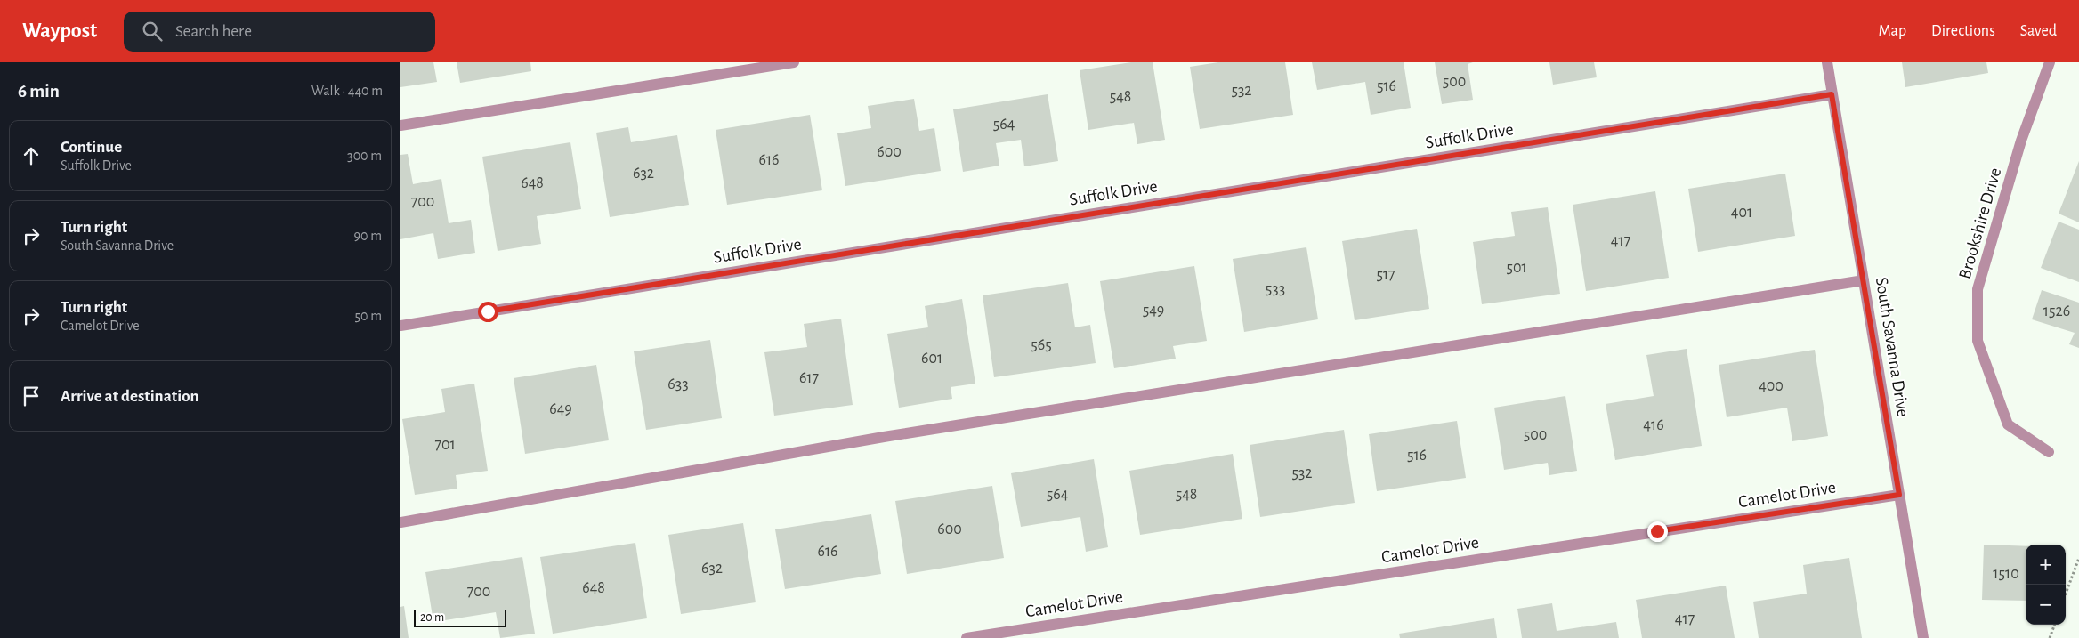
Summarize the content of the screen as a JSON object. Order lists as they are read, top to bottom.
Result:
{
  "streets": {
    "street": [
      "Suffolk Drive",
      "Brookshire Drive",
      "South Savanna Drive",
      "Camelot Drive"
    ]
  },
  "crossings": [
    ["Suffolk Drive", "South Savanna Drive"],
    ["South Savanna Drive", "Camelot Drive"]
  ],
  "house_numbers": [
    "500",
    "516",
    "532",
    "548",
    "564",
    "600",
    "616",
    "632",
    "648",
    "700",
    "401",
    "417",
    "501",
    "517",
    "533",
    "549",
    "1526",
    "565",
    "601",
    "617",
    "633",
    "400",
    "649",
    "416",
    "500",
    "701",
    "516",
    "532",
    "564",
    "548",
    "600",
    "616",
    "632",
    "1510",
    "648",
    "700",
    "417"
  ],
  "scale_bar": "20 m",
  "page": {
    "header": "Waypost",
    "search": "Search here",
    "nav": ["Map", "Directions", "Saved"],
    "heading": ["6 min", "Walk · 440 m"],
    "list": [
      ["Continue", "Suffolk Drive", "300 m"],
      ["Turn right", "South Savanna Drive", "90 m"],
      ["Turn right", "Camelot Drive", "50 m"],
      "Arrive at destination"
    ],
    "map_buttons": ["+", "−"],
    "scale": "20 m"
  }
}
